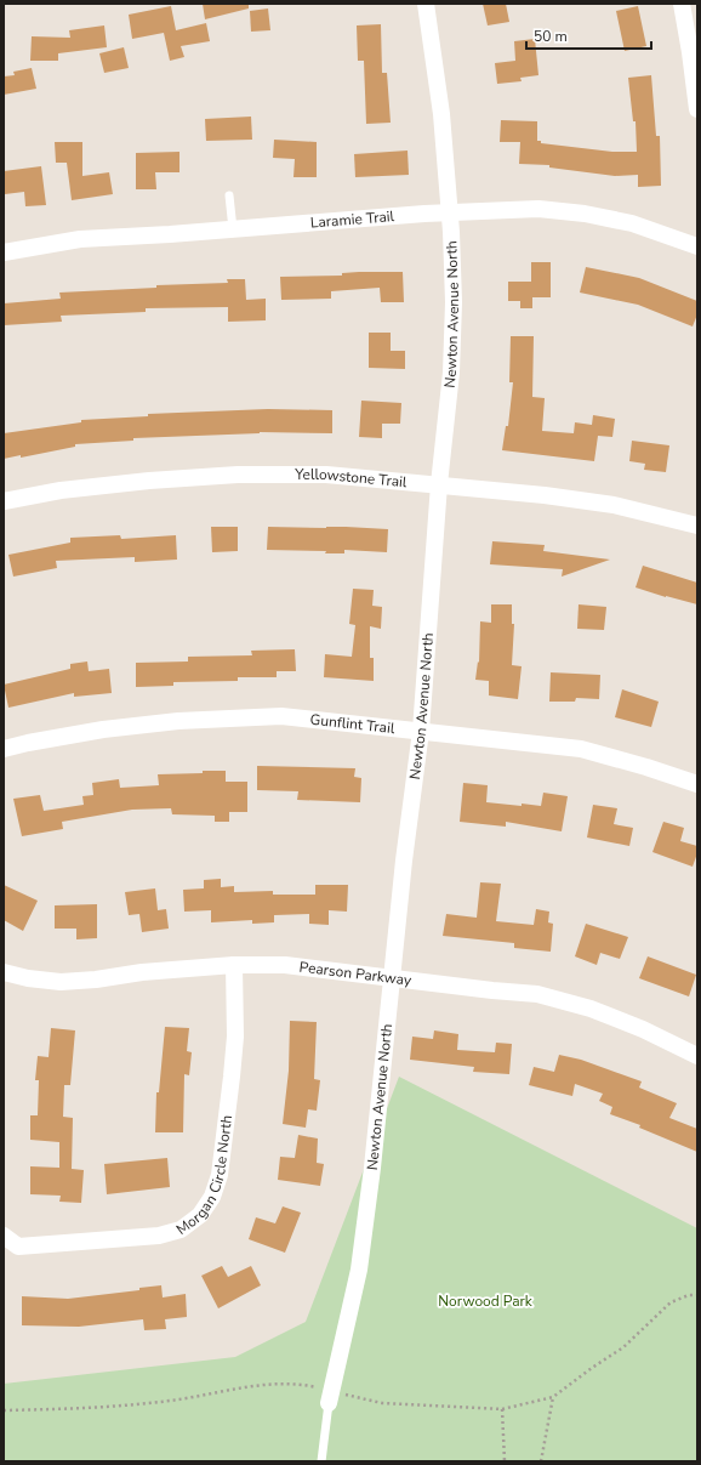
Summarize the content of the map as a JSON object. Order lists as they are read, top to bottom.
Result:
{
  "streets": {
    "street": [
      "Laramie Trail",
      "Newton Avenue North",
      "Yellowstone Trail",
      "Gunflint Trail",
      "Pearson Parkway",
      "Morgan Circle North"
    ]
  },
  "crossings": [
    ["Laramie Trail", "Newton Avenue North"],
    ["Newton Avenue North", "Yellowstone Trail"],
    ["Newton Avenue North", "Gunflint Trail"],
    ["Newton Avenue North", "Pearson Parkway"],
    ["Pearson Parkway", "Morgan Circle North"]
  ],
  "parks": ["Norwood Park"],
  "scale_bar": "50 m"
}
